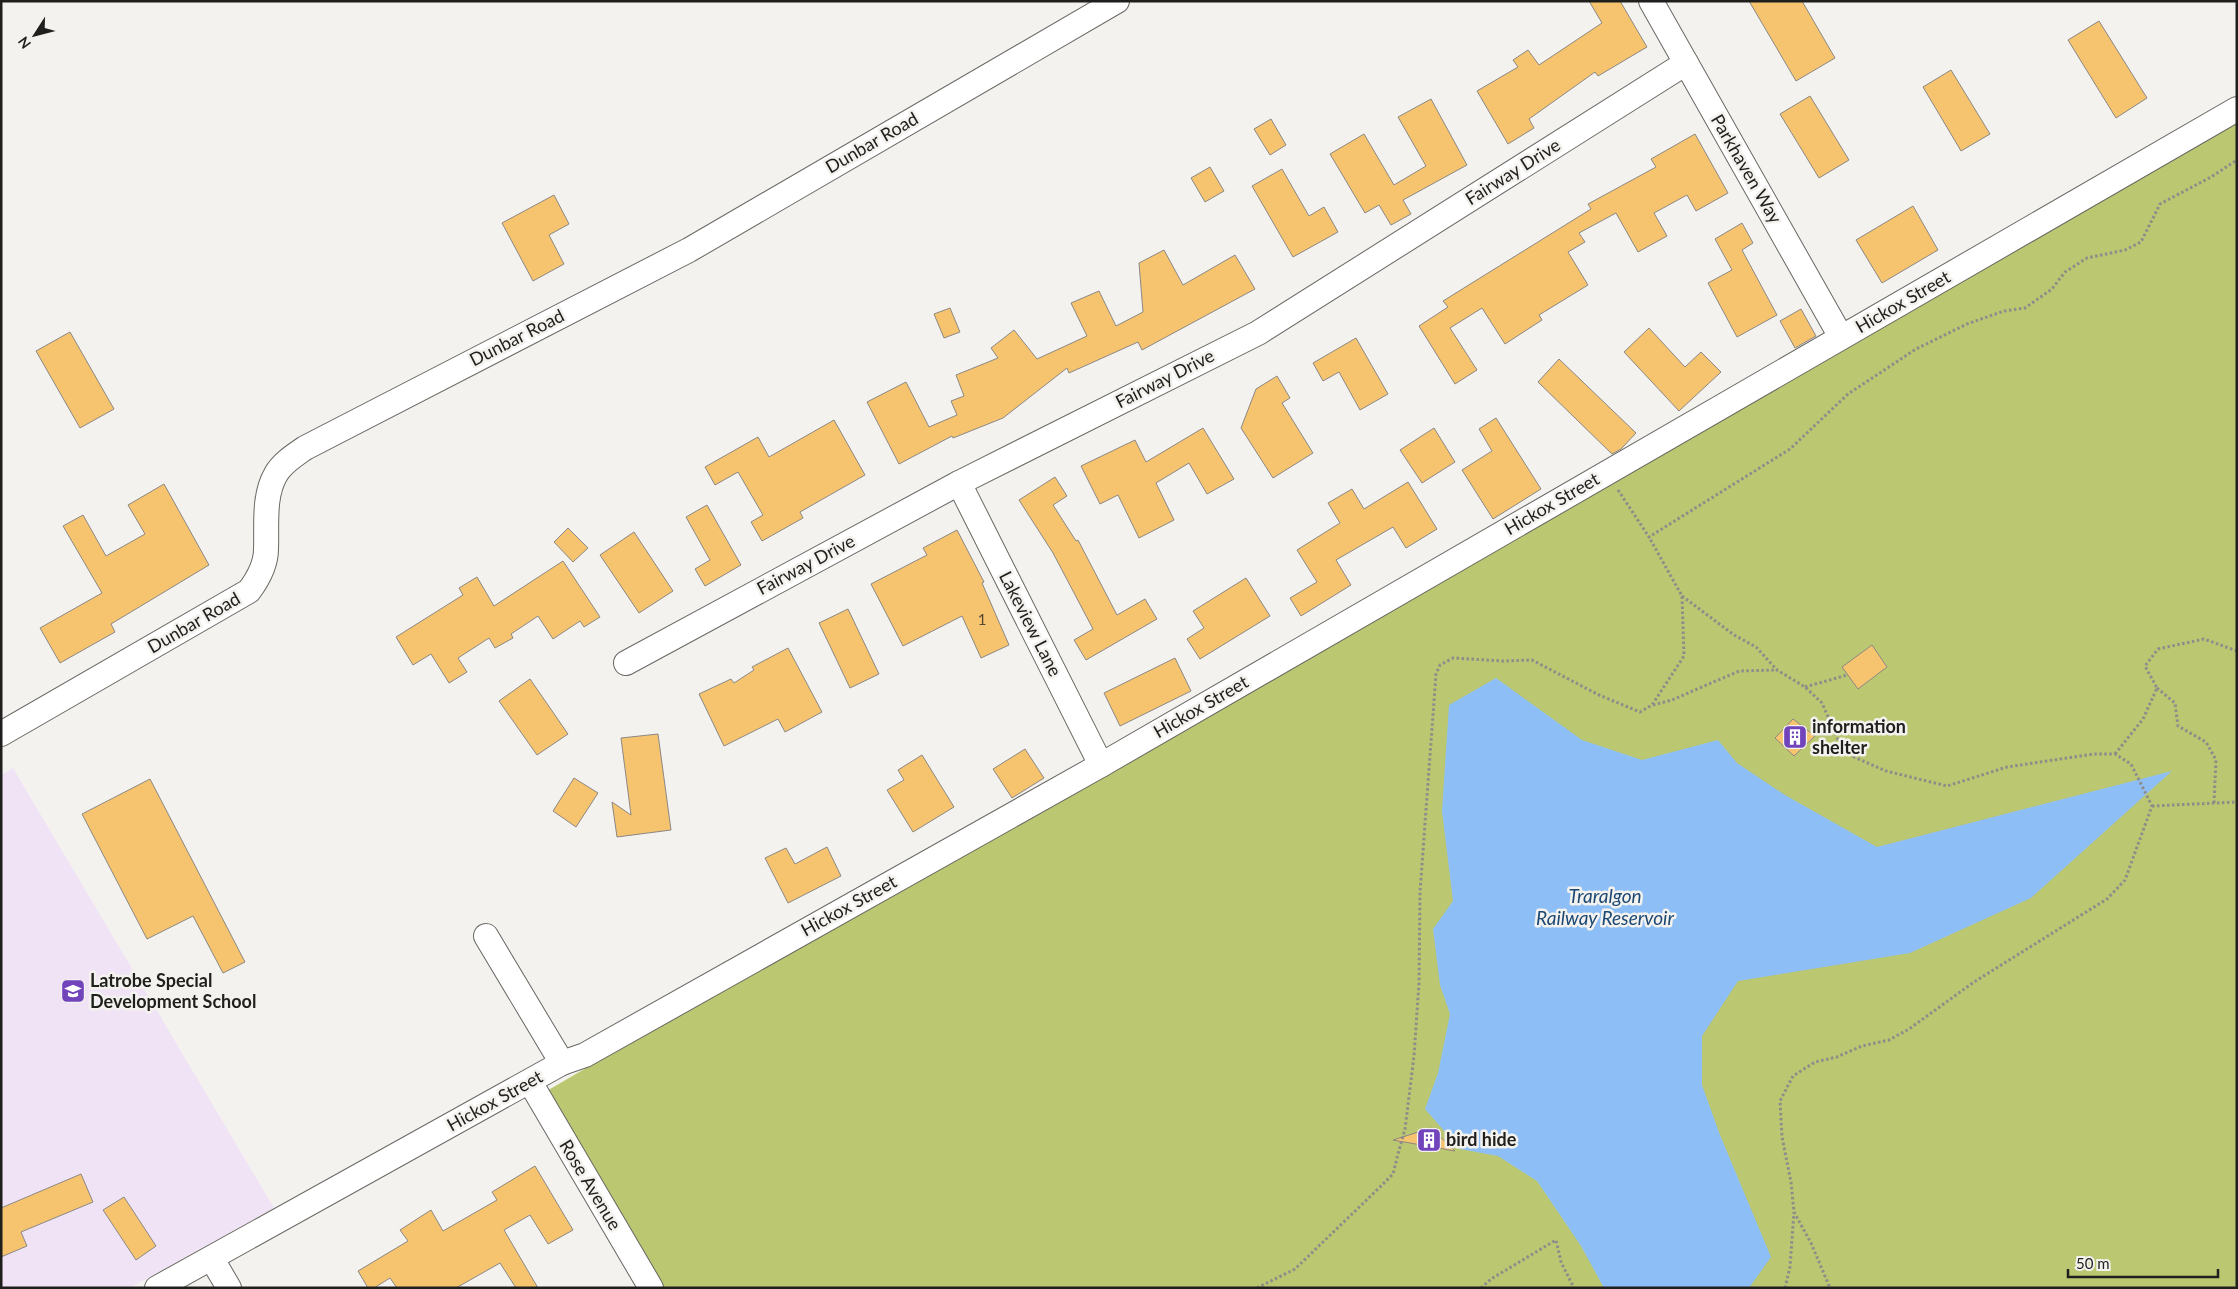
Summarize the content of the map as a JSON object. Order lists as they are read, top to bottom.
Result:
{
  "streets": {
    "street": [
      "Dunbar Road",
      "Parkhaven Way",
      "Fairway Drive",
      "Hickox Street",
      "Lakeview Lane",
      "Rose Avenue"
    ]
  },
  "crossings": [
    ["Parkhaven Way", "Fairway Drive"],
    ["Parkhaven Way", "Hickox Street"],
    ["Fairway Drive", "Lakeview Lane"],
    ["Hickox Street", "Lakeview Lane"],
    ["Hickox Street", "Rose Avenue"]
  ],
  "water": ["Traralgon Railway Reservoir"],
  "places": {
    "building": ["information shelter", "bird hide"],
    "school or university": ["Latrobe Special Development School"]
  },
  "house_numbers": ["1"],
  "scale_bar": "50 m",
  "north": "bottom left"
}
